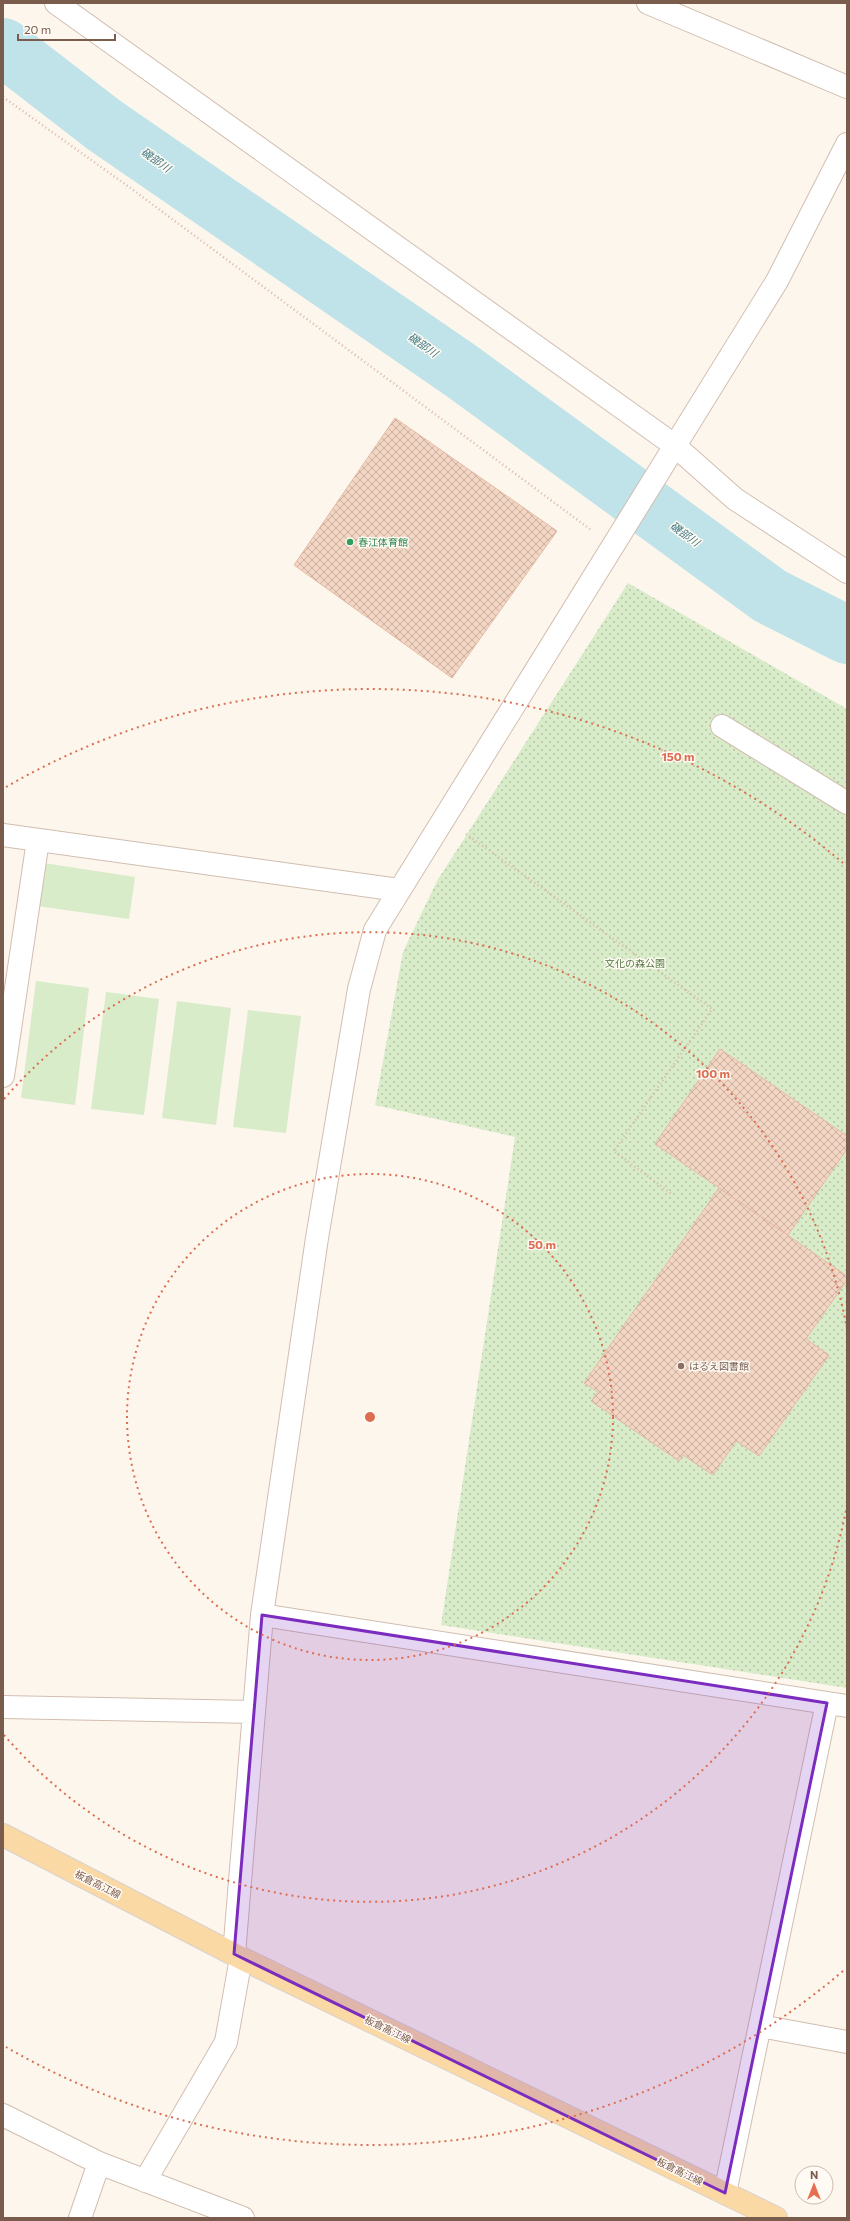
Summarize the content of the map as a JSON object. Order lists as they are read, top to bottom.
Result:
{
  "streets": {
    "main road": ["板倉高江線"]
  },
  "water": ["磯部川"],
  "parks": ["文化の森公園"],
  "places": ["春江体育館", "はるえ図書館"],
  "scale_bar": "20 m",
  "north": "top",
  "rings": ["150 m", "100 m", "50 m"]
}
